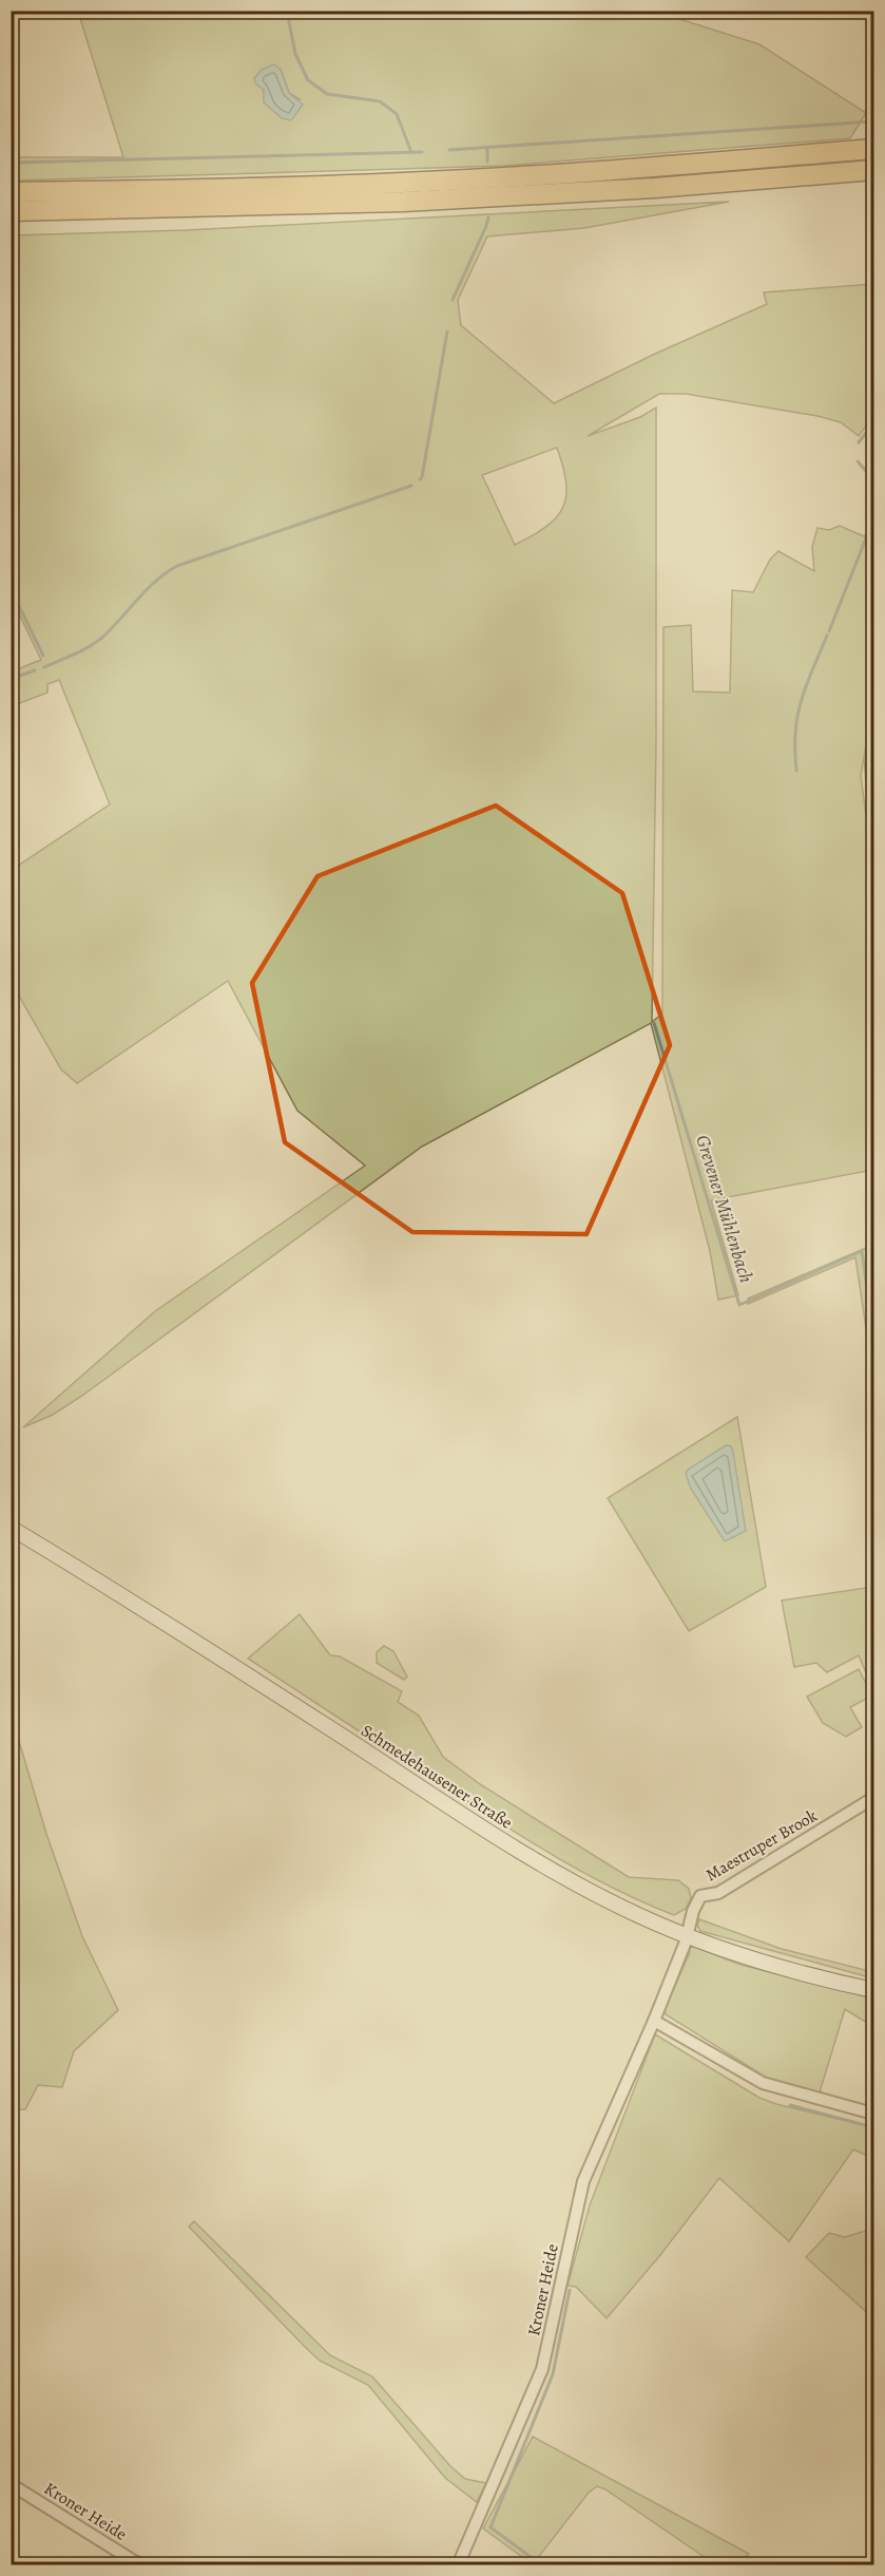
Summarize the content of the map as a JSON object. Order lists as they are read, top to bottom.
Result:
{
  "streets": {
    "main road": ["Schmedehausener Straße"],
    "street": ["Maestruper Brook", "Kroner Heide"]
  },
  "crossings": [
    ["Schmedehausener Straße", "Maestruper Brook"],
    ["Schmedehausener Straße", "Kroner Heide"],
    ["Maestruper Brook", "Kroner Heide"]
  ],
  "water": ["Grevener Mühlenbach"]
}
